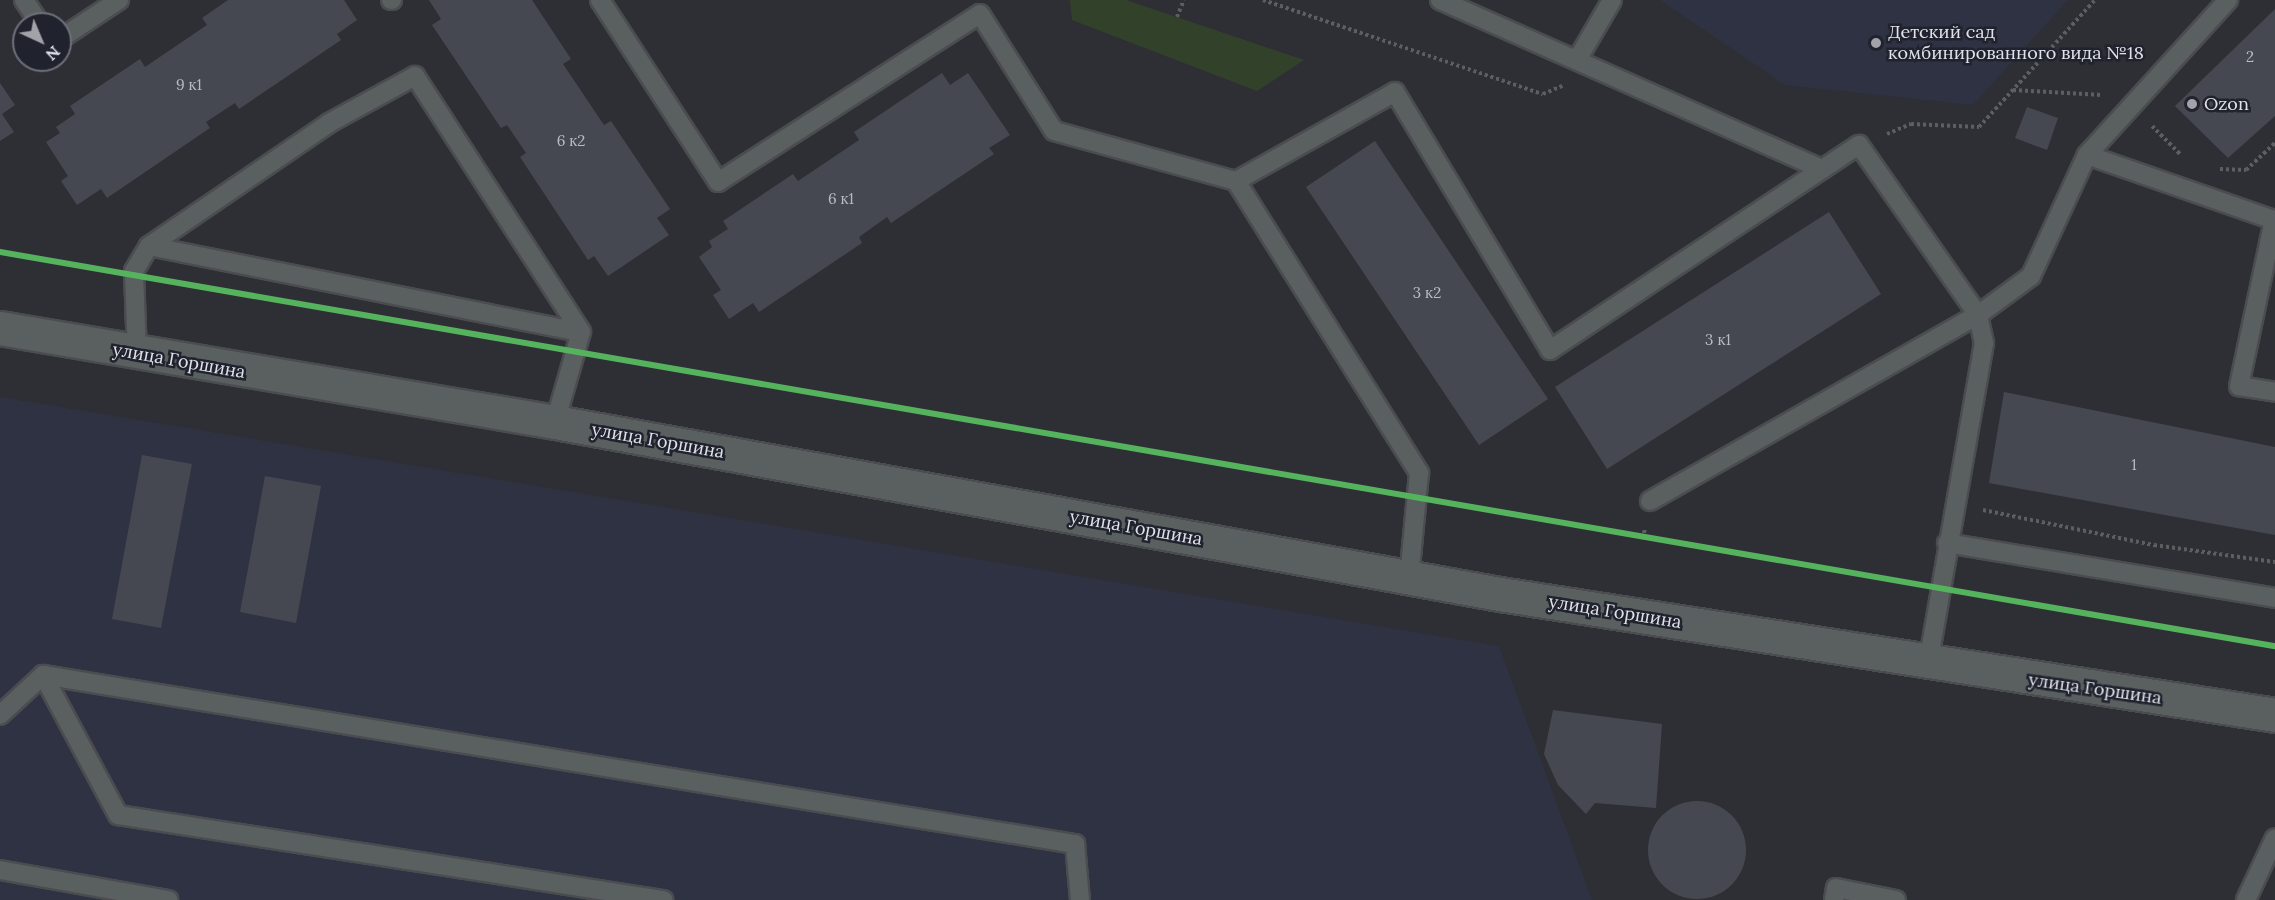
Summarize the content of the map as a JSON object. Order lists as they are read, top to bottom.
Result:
{
  "streets": {
    "street": ["улица Горшина"]
  },
  "places": ["Детский сад комбинированного вида №18", "Ozon"],
  "house_numbers": [
    "2",
    "9 к1",
    "6 к2",
    "6 к1",
    "3 к2",
    "3 к1",
    "1"
  ],
  "north": "bottom right"
}
